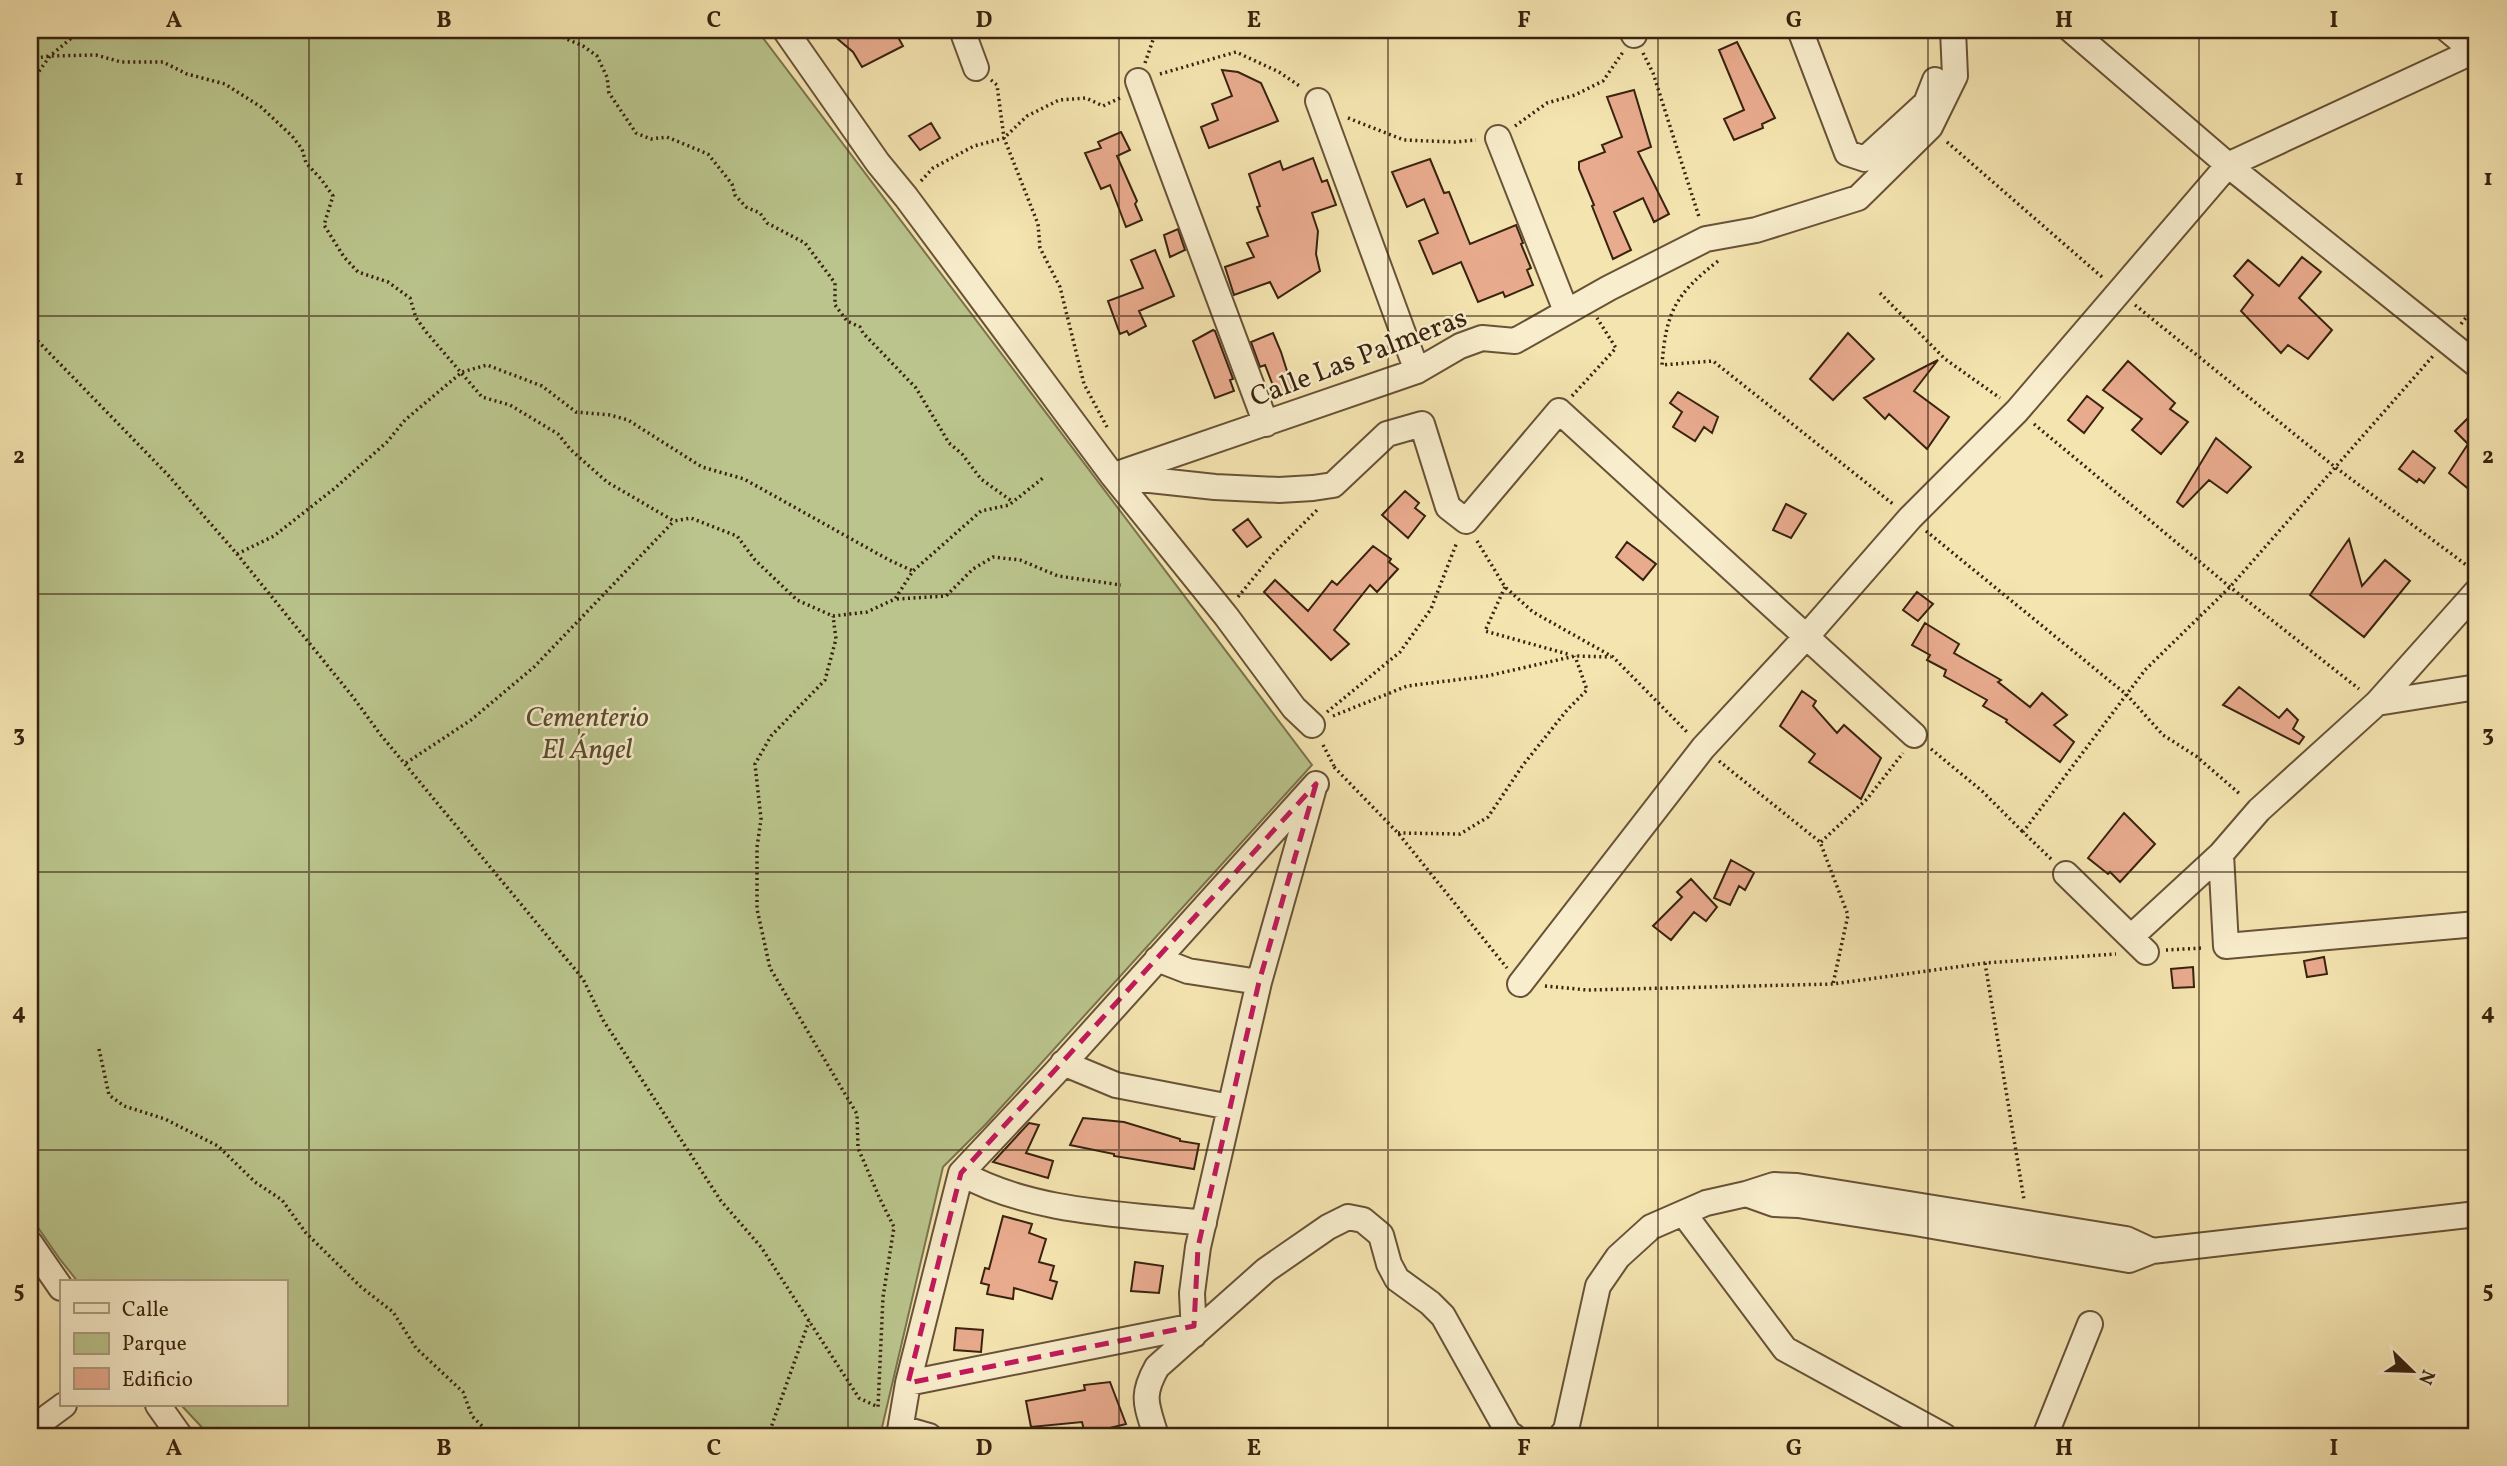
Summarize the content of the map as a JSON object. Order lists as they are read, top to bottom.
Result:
{
  "streets": {
    "street": ["Calle Las Palmeras"]
  },
  "parks": ["Cementerio El Ángel"],
  "legend": ["Calle", "Parque", "Edificio"],
  "north": "bottom right",
  "grid": {
    "columns": [
      "A",
      "B",
      "C",
      "D",
      "E",
      "F",
      "G",
      "H",
      "I"
    ],
    "rows": [
      "1",
      "2",
      "3",
      "4",
      "5"
    ]
  }
}
